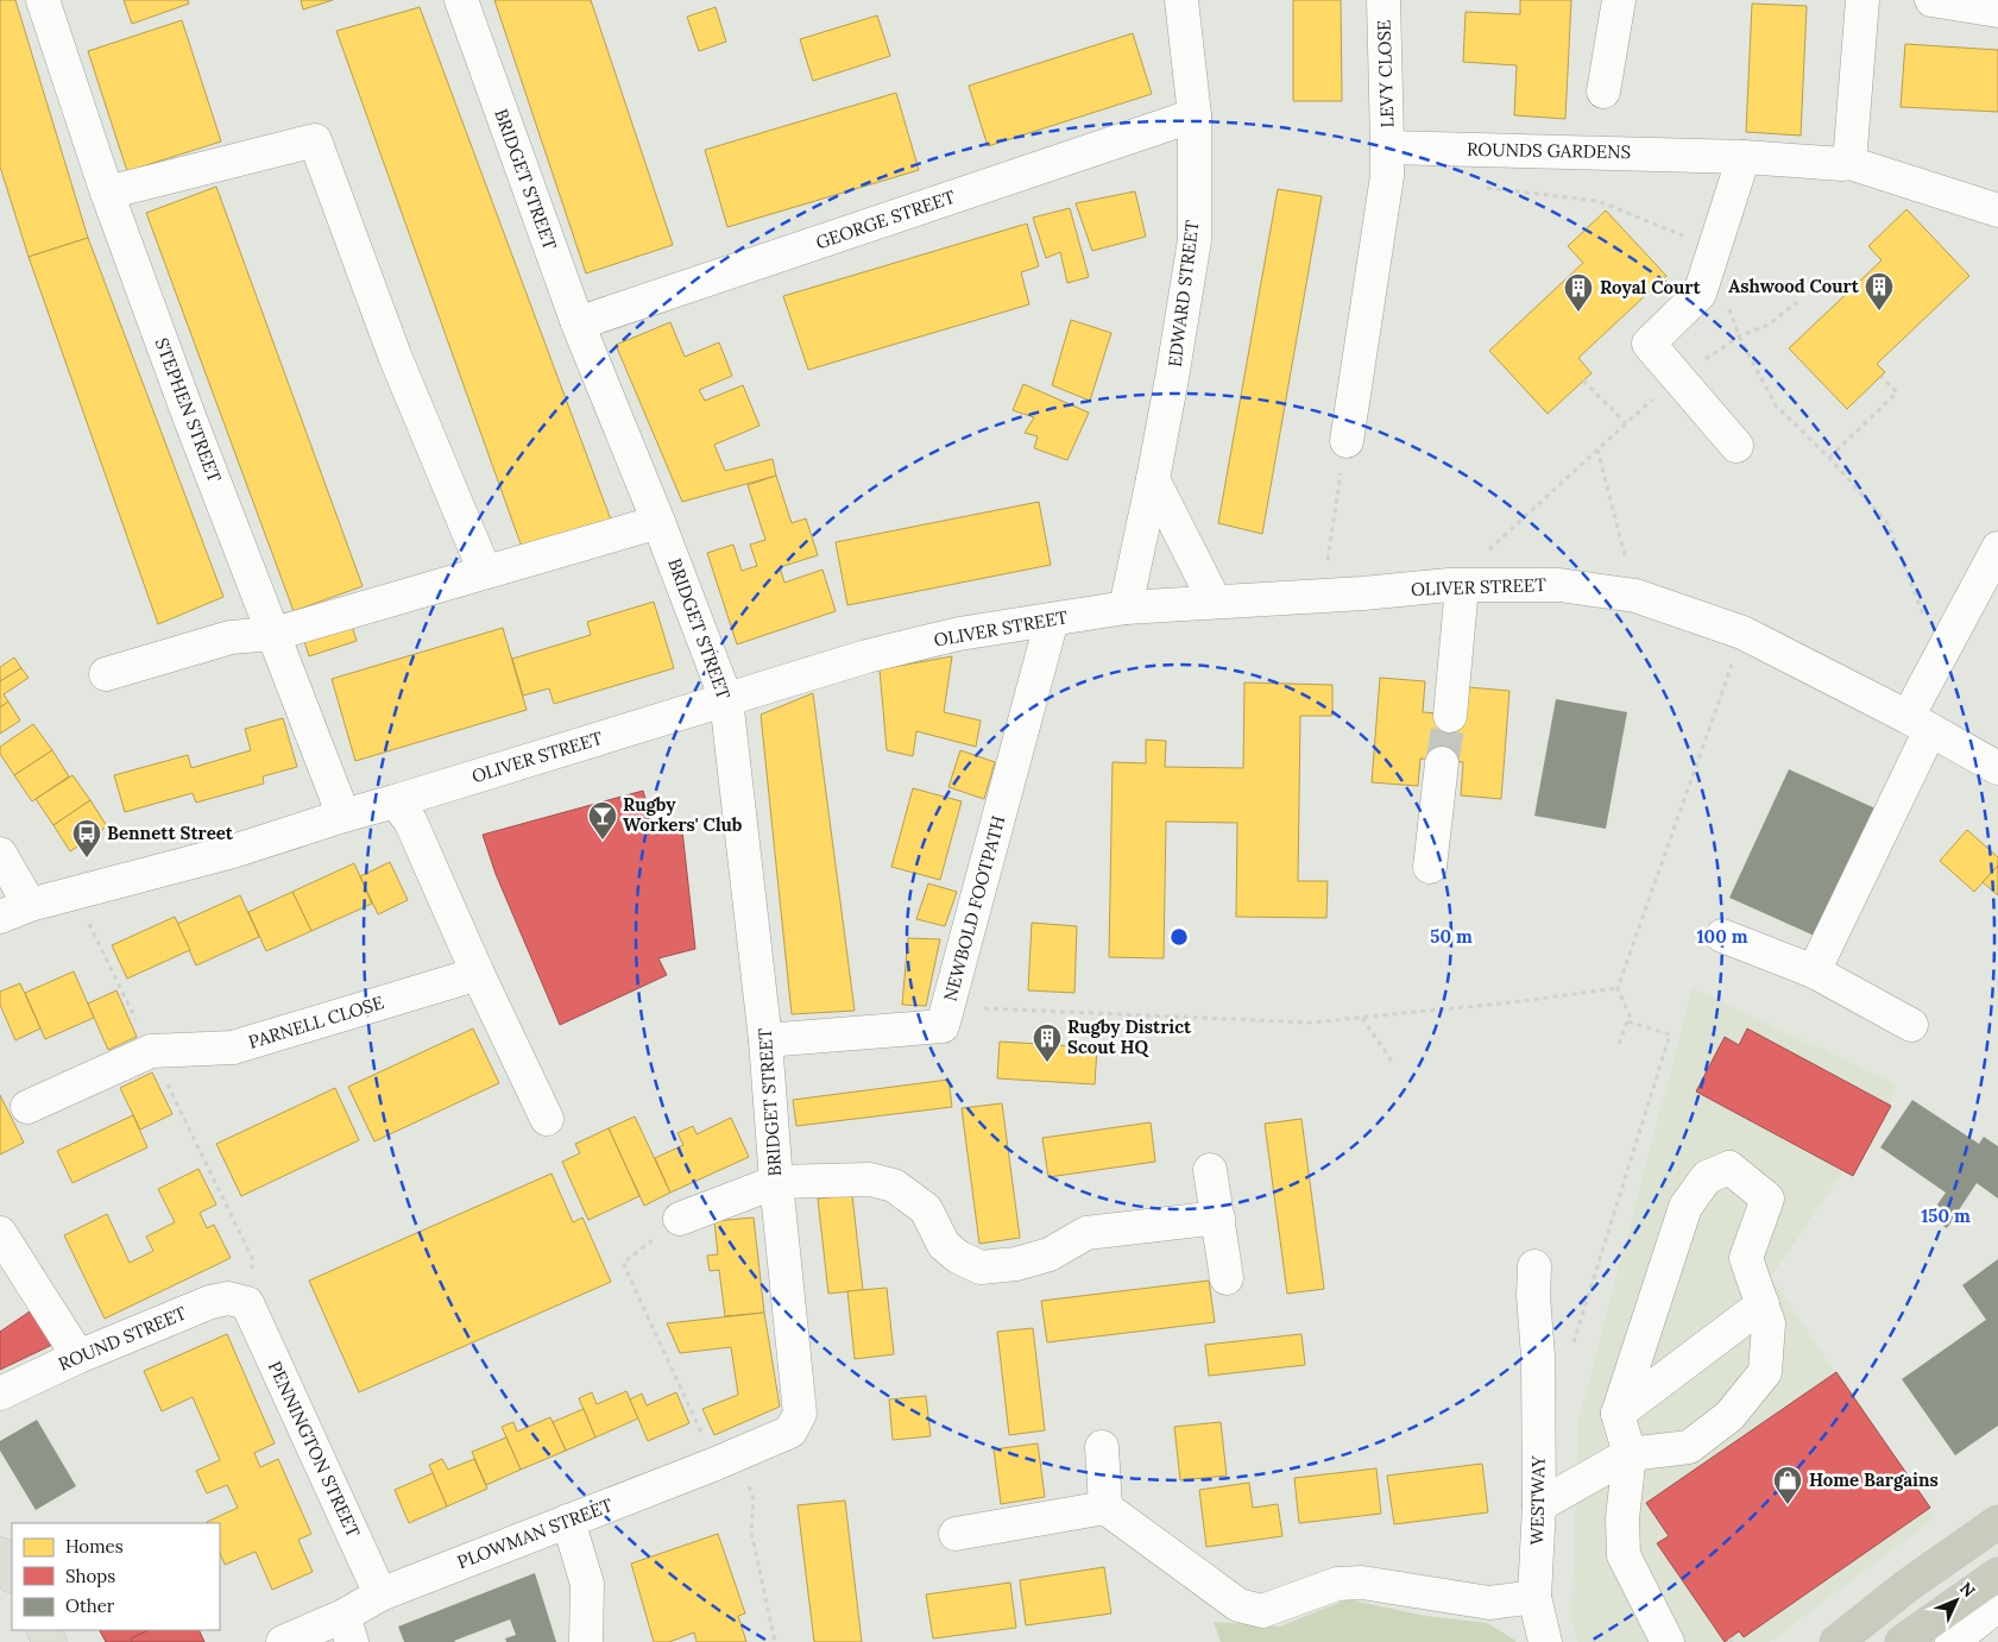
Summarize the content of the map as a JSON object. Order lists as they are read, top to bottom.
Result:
{
  "streets": {
    "street": [
      "LEVY CLOSE",
      "ROUNDS GARDENS",
      "BRIDGET STREET",
      "GEORGE STREET",
      "EDWARD STREET",
      "STEPHEN STREET",
      "OLIVER STREET",
      "NEWBOLD FOOTPATH",
      "PARNELL CLOSE",
      "ROUND STREET",
      "PENNINGTON STREET",
      "WESTWAY",
      "PLOWMAN STREET"
    ]
  },
  "crossings": [
    ["LEVY CLOSE", "ROUNDS GARDENS"],
    ["BRIDGET STREET", "GEORGE STREET"],
    ["BRIDGET STREET", "OLIVER STREET"],
    ["BRIDGET STREET", "NEWBOLD FOOTPATH"],
    ["BRIDGET STREET", "PLOWMAN STREET"],
    ["GEORGE STREET", "EDWARD STREET"],
    ["EDWARD STREET", "OLIVER STREET"],
    ["STEPHEN STREET", "OLIVER STREET"],
    ["OLIVER STREET", "NEWBOLD FOOTPATH"],
    ["ROUND STREET", "PENNINGTON STREET"],
    ["PENNINGTON STREET", "PLOWMAN STREET"]
  ],
  "places": {
    "building": ["Ashwood Court", "Royal Court", "Rugby District Scout HQ"],
    "bar": ["Rugby Workers' Club"],
    "bus stop": ["Bennett Street"],
    "shop": ["Home Bargains"]
  },
  "legend": ["Homes", "Shops", "Other"],
  "north": "top right",
  "rings": ["50 m", "100 m", "150 m"]
}
